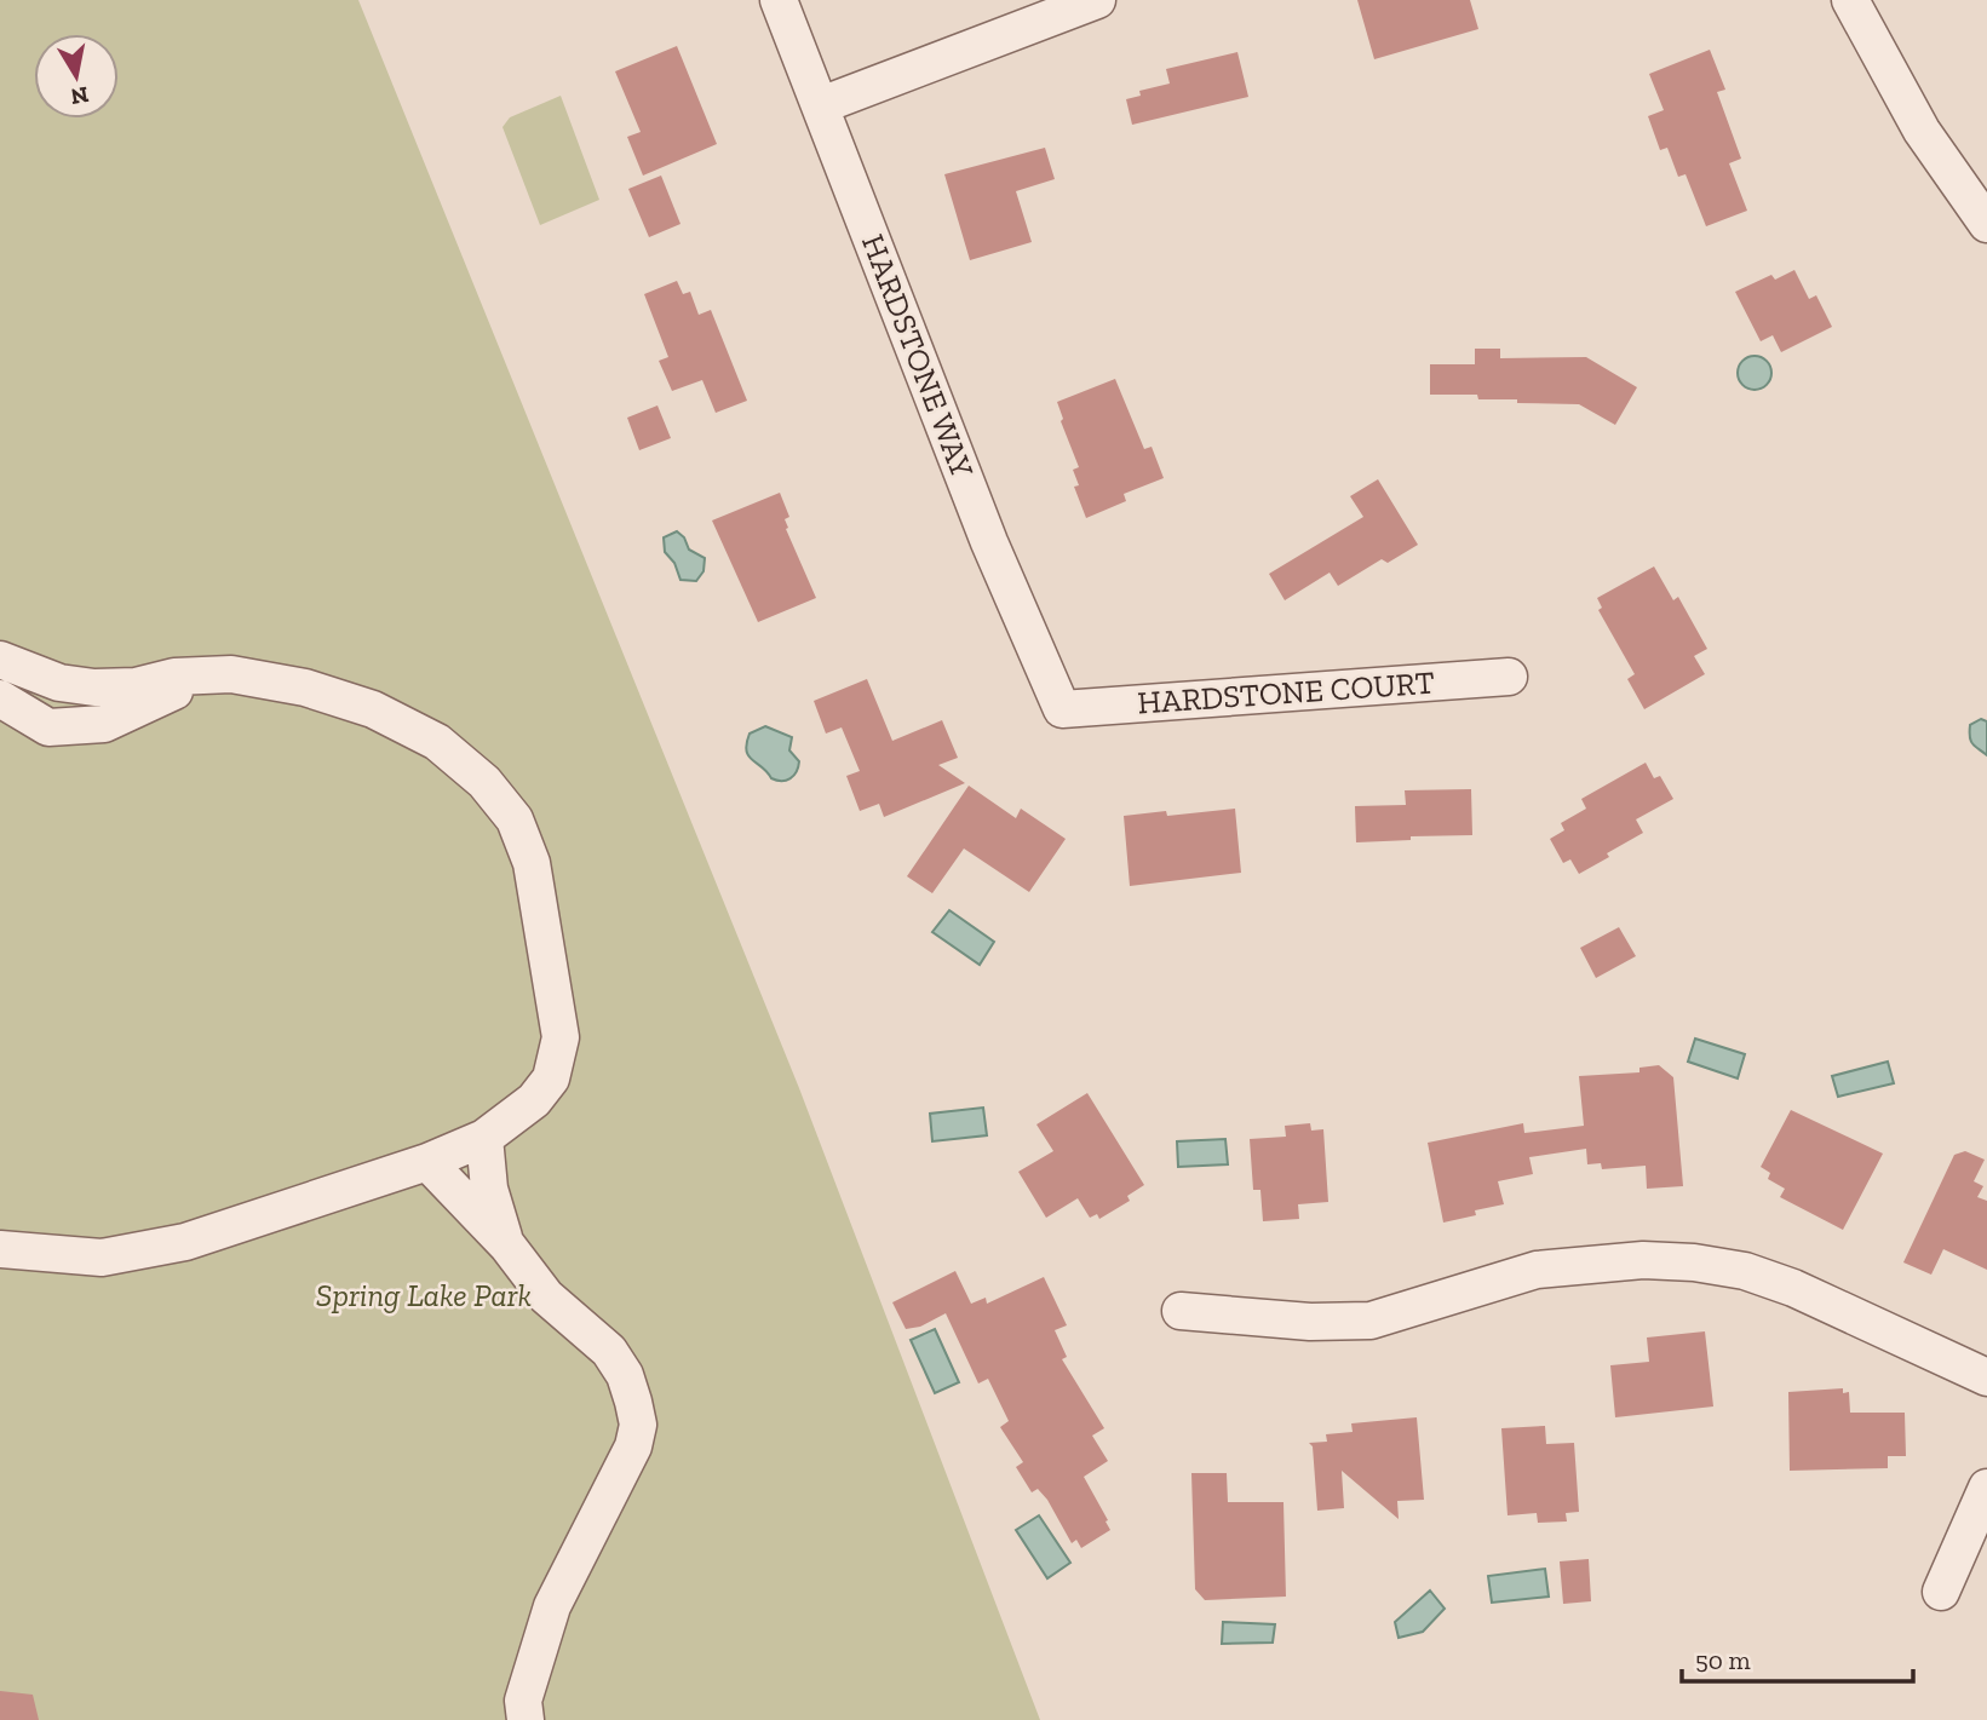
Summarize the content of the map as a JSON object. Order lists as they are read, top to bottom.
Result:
{
  "streets": {
    "street": ["HARDSTONE WAY", "HARDSTONE COURT"]
  },
  "crossings": [
    ["HARDSTONE WAY", "HARDSTONE COURT"]
  ],
  "parks": ["Spring Lake Park"],
  "scale_bar": "50 m",
  "north": "bottom"
}
